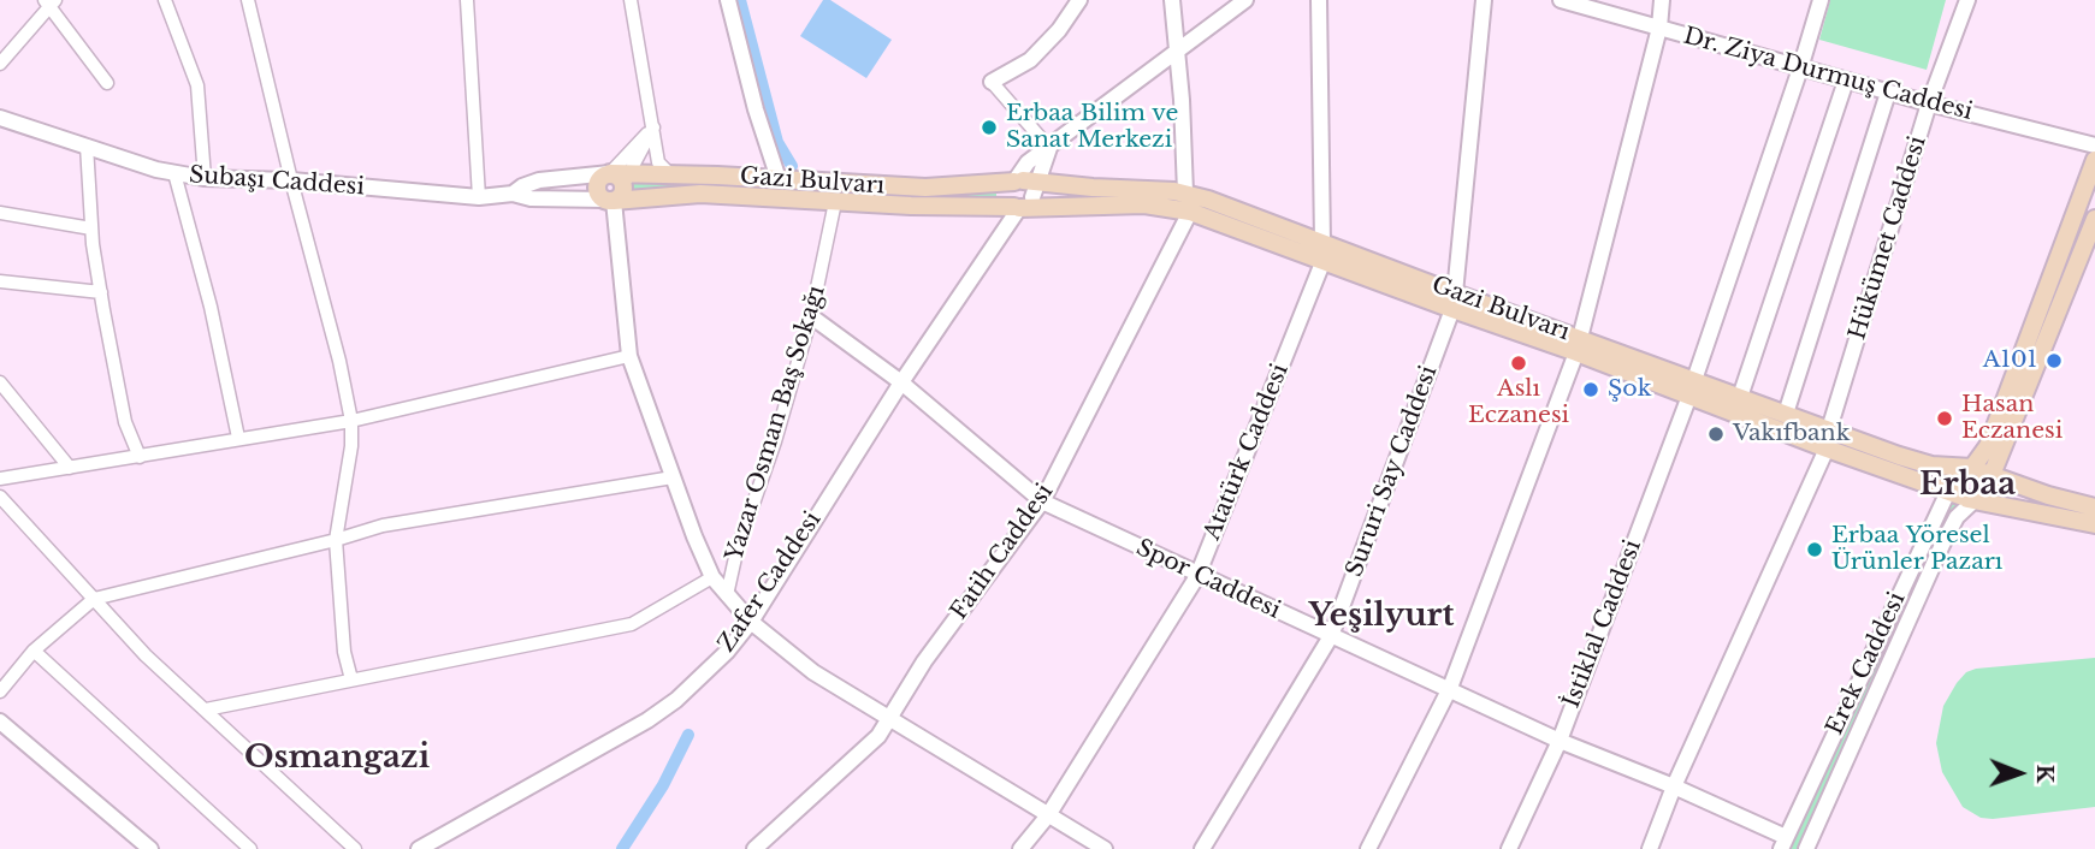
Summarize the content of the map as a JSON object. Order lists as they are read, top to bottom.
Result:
{
  "streets": {
    "main road": ["Gazi Bulvarı", "Erek Caddesi"],
    "street": [
      "Dr. Ziya Durmuş Caddesi",
      "Subaşı Caddesi",
      "Hükümet Caddesi",
      "Yazar Osman Baş Sokağı",
      "Atatürk Caddesi",
      "Sururi Say Caddesi",
      "Fatih Caddesi",
      "Spor Caddesi",
      "Zafer Caddesi",
      "İstiklal Caddesi"
    ]
  },
  "crossings": [
    ["Dr. Ziya Durmuş Caddesi", "Hükümet Caddesi"],
    ["Dr. Ziya Durmuş Caddesi", "İstiklal Caddesi"],
    ["Subaşı Caddesi", "Gazi Bulvarı"],
    ["Gazi Bulvarı", "Hükümet Caddesi"],
    ["Gazi Bulvarı", "Yazar Osman Baş Sokağı"],
    ["Gazi Bulvarı", "Atatürk Caddesi"],
    ["Gazi Bulvarı", "Sururi Say Caddesi"],
    ["Gazi Bulvarı", "Fatih Caddesi"],
    ["Gazi Bulvarı", "Zafer Caddesi"],
    ["Gazi Bulvarı", "İstiklal Caddesi"],
    ["Gazi Bulvarı", "Erek Caddesi"],
    ["Yazar Osman Baş Sokağı", "Spor Caddesi"],
    ["Atatürk Caddesi", "Spor Caddesi"],
    ["Sururi Say Caddesi", "Spor Caddesi"],
    ["Fatih Caddesi", "Spor Caddesi"],
    ["Spor Caddesi", "Zafer Caddesi"],
    ["Spor Caddesi", "İstiklal Caddesi"],
    ["Spor Caddesi", "Erek Caddesi"]
  ],
  "districts": ["Erbaa", "Yeşilyurt", "Osmangazi"],
  "places": [
    "Erbaa Bilim ve Sanat Merkezi",
    "A101",
    "Aslı Eczanesi",
    "Şok",
    "Hasan Eczanesi",
    "Vakıfbank",
    "Erbaa Yöresel Ürünler Pazarı"
  ],
  "north": "right"
}
